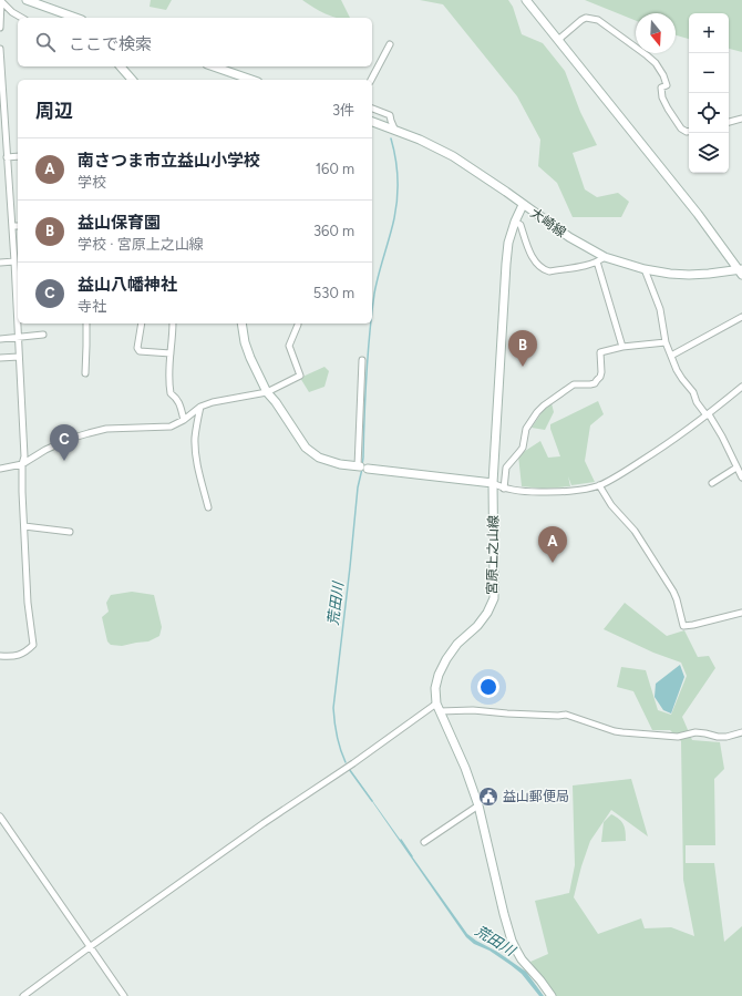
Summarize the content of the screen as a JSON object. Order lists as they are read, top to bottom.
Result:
{
  "streets": {
    "street": ["大崎線", "宮原上之山線"]
  },
  "crossings": [
    ["大崎線", "宮原上之山線"]
  ],
  "water": ["荒田川"],
  "places": {
    "public building": ["益山郵便局"]
  },
  "north": "bottom",
  "page": {
    "map_buttons": ["+", "−"],
    "search": "ここで検索",
    "heading": ["周辺", "3件"],
    "list": [
      {
        "mark": "A",
        "name": "南さつま市立益山小学校",
        "note": "学校",
        "value": "160 m"
      },
      {
        "mark": "B",
        "name": "益山保育園",
        "note": "学校 · 宮原上之山線",
        "value": "360 m"
      },
      {
        "mark": "C",
        "name": "益山八幡神社",
        "note": "寺社",
        "value": "530 m"
      }
    ],
    "pins": ["B", "C", "A"]
  }
}
